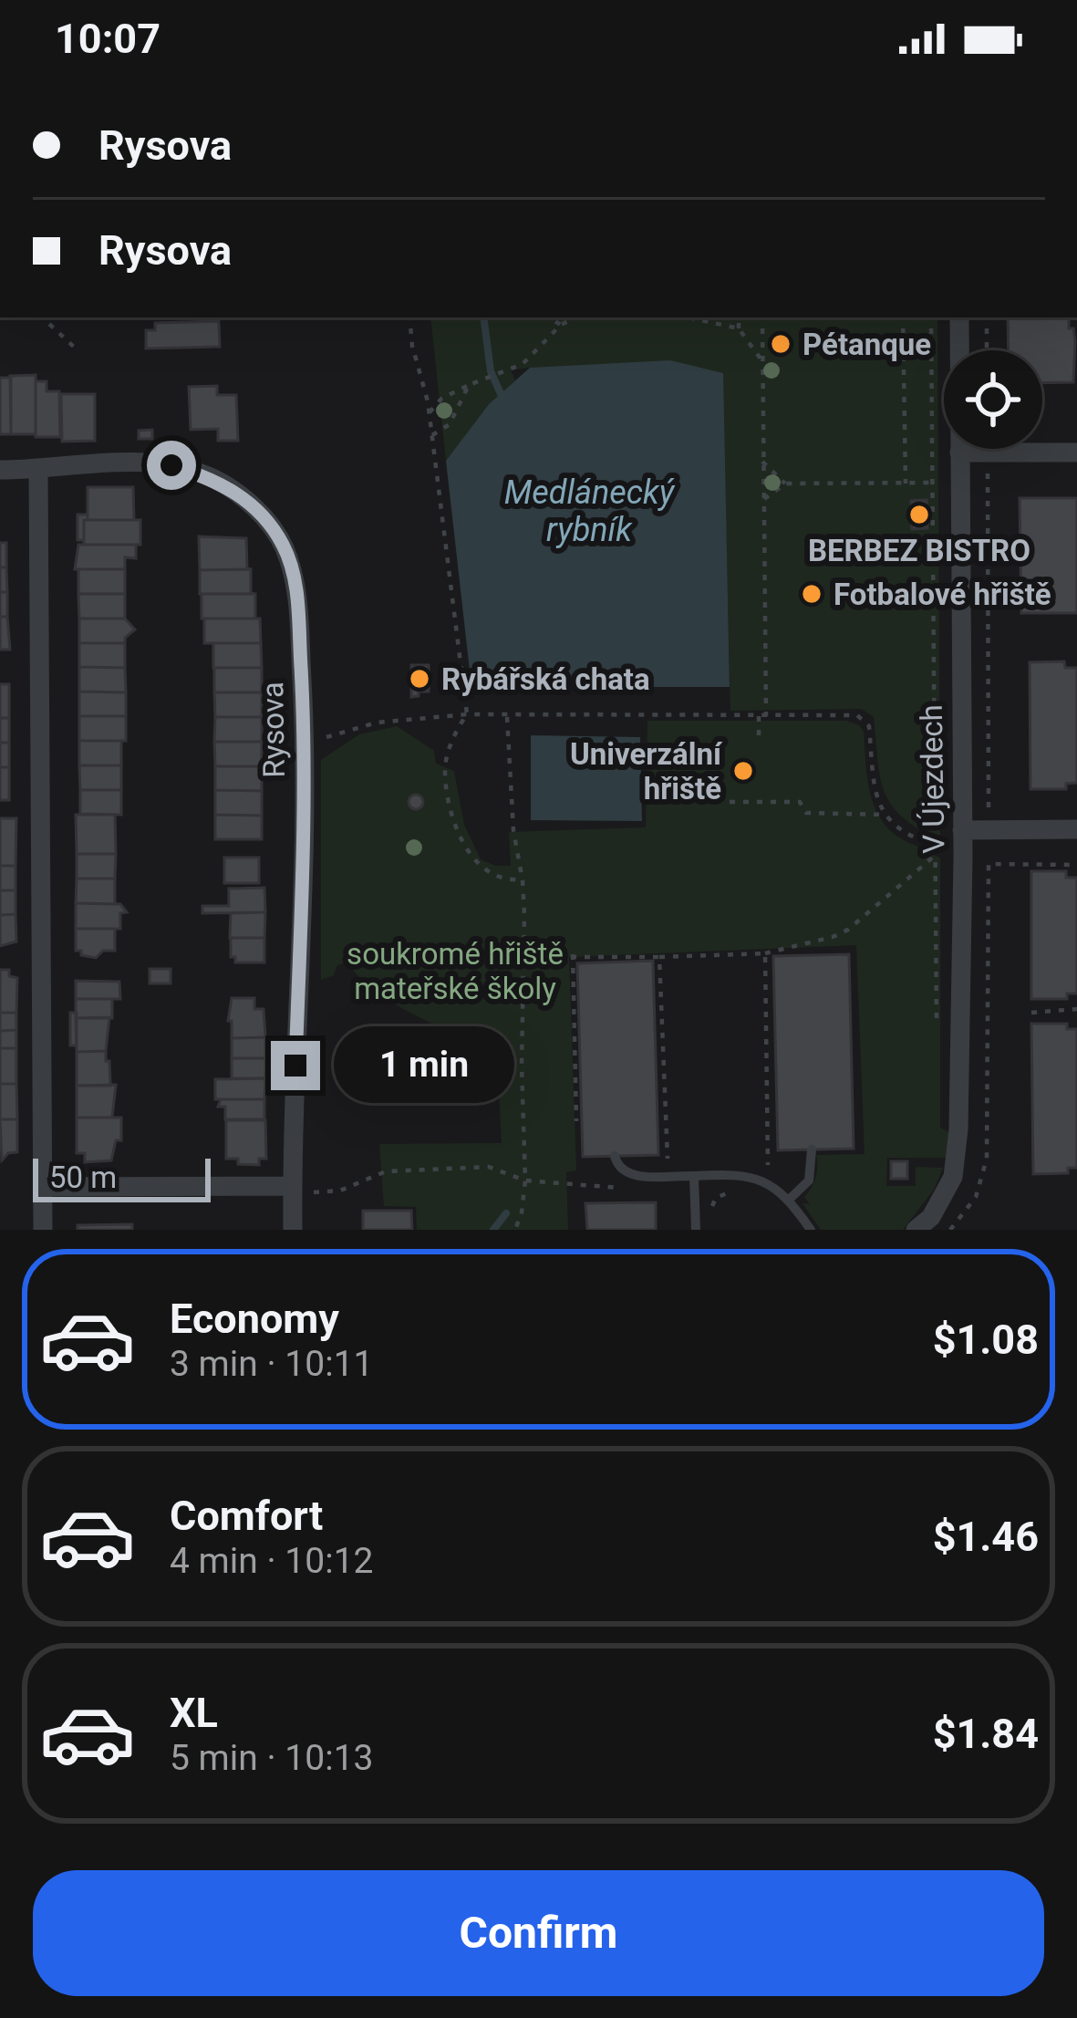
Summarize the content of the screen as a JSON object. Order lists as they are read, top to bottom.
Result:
{
  "streets": {
    "street": ["Rysova", "V Újezdech"]
  },
  "water": ["Medlánecký rybník"],
  "parks": ["soukromé hřiště mateřské školy"],
  "places": [
    "Pétanque",
    "BERBEZ BISTRO",
    "Fotbalové hřiště",
    "Rybářská chata",
    "Univerzální hřiště"
  ],
  "scale_bar": "50 m",
  "page": {
    "status": "10:07",
    "banner": ["Rysova", "Rysova"],
    "bubble": "1 min",
    "scale": "50 m",
    "list": [
      {
        "name": "Economy",
        "note": "3 min · 10:11",
        "value": "$1.08"
      },
      {
        "name": "Comfort",
        "note": "4 min · 10:12",
        "value": "$1.46"
      },
      {
        "name": "XL",
        "note": "5 min · 10:13",
        "value": "$1.84"
      }
    ],
    "buttons": "Confirm"
  }
}
